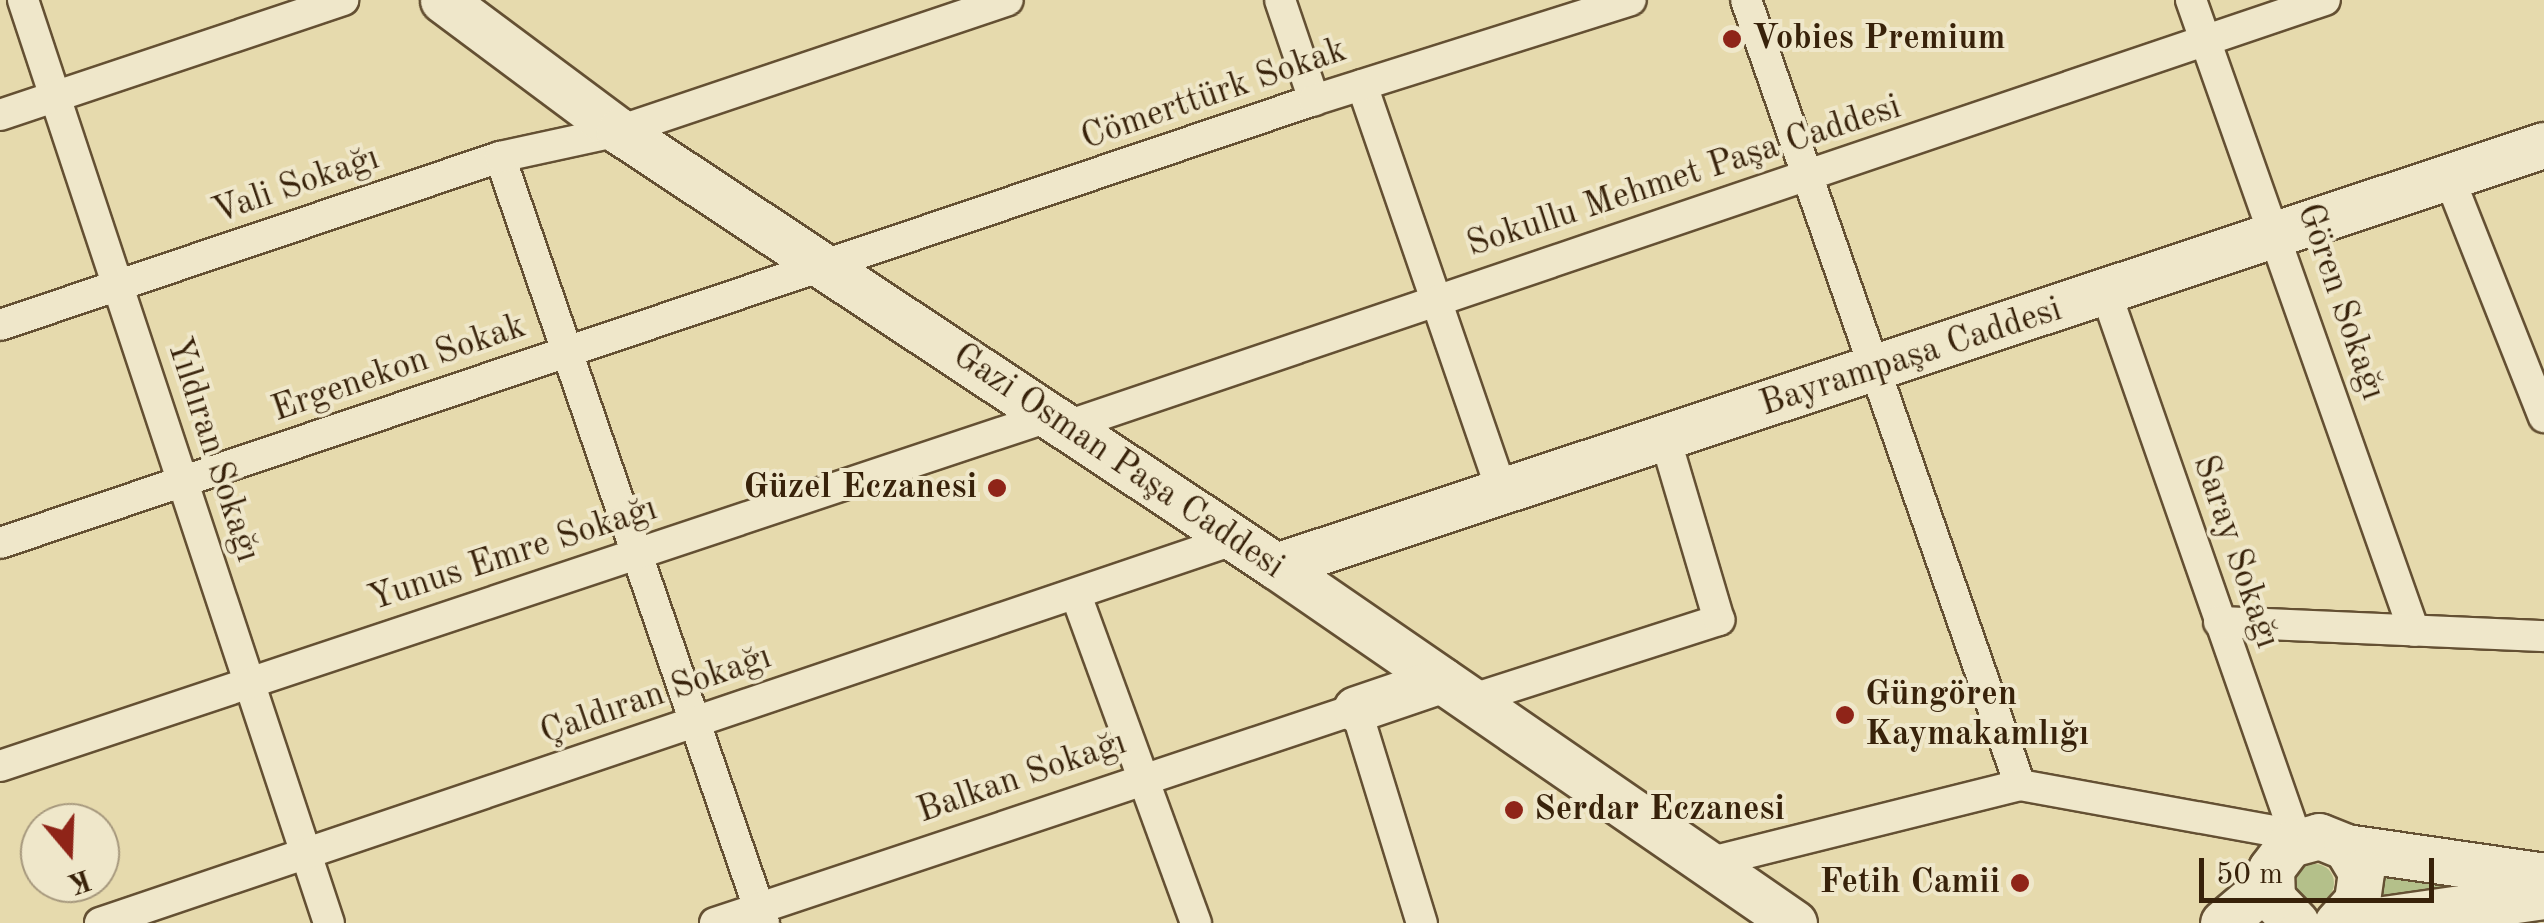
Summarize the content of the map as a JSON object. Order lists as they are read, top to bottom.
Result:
{
  "streets": {
    "street": [
      "Cömerttürk Sokak",
      "Sokullu Mehmet Paşa Caddesi",
      "Vali Sokağı",
      "Gören Sokağı",
      "Bayrampaşa Caddesi",
      "Ergenekon Sokak",
      "Yıldıran Sokağı",
      "Gazi Osman Paşa Caddesi",
      "Saray Sokağı",
      "Yunus Emre Sokağı",
      "Çaldıran Sokağı",
      "Balkan Sokağı"
    ]
  },
  "crossings": [
    ["Cömerttürk Sokak", "Ergenekon Sokak"],
    ["Cömerttürk Sokak", "Gazi Osman Paşa Caddesi"],
    ["Sokullu Mehmet Paşa Caddesi", "Gören Sokağı"],
    ["Sokullu Mehmet Paşa Caddesi", "Gazi Osman Paşa Caddesi"],
    ["Sokullu Mehmet Paşa Caddesi", "Yunus Emre Sokağı"],
    ["Vali Sokağı", "Yıldıran Sokağı"],
    ["Vali Sokağı", "Gazi Osman Paşa Caddesi"],
    ["Gören Sokağı", "Bayrampaşa Caddesi"],
    ["Bayrampaşa Caddesi", "Gazi Osman Paşa Caddesi"],
    ["Bayrampaşa Caddesi", "Saray Sokağı"],
    ["Ergenekon Sokak", "Yıldıran Sokağı"],
    ["Ergenekon Sokak", "Gazi Osman Paşa Caddesi"],
    ["Yıldıran Sokağı", "Yunus Emre Sokağı"],
    ["Yıldıran Sokağı", "Çaldıran Sokağı"],
    ["Gazi Osman Paşa Caddesi", "Yunus Emre Sokağı"],
    ["Gazi Osman Paşa Caddesi", "Çaldıran Sokağı"]
  ],
  "places": [
    "Vobies Premium",
    "Güzel Eczanesi",
    "Güngören Kaymakamlığı",
    "Serdar Eczanesi",
    "Fetih Camii"
  ],
  "scale_bar": "50 m",
  "north": "bottom"
}
